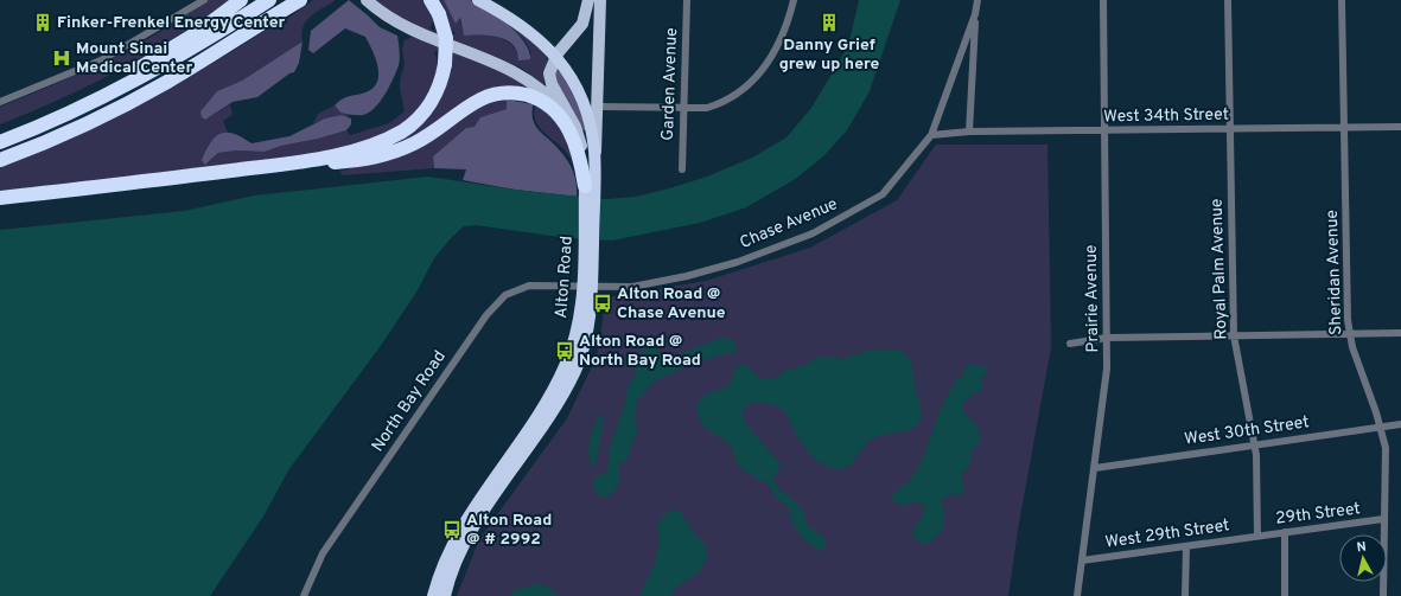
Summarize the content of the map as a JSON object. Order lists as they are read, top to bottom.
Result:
{
  "streets": {
    "highway": ["Alton Road"],
    "street": [
      "Garden Avenue",
      "West 34th Street",
      "Chase Avenue",
      "Royal Palm Avenue",
      "Sheridan Avenue",
      "Prairie Avenue",
      "North Bay Road",
      "West 30th Street",
      "29th Street",
      "West 29th Street"
    ]
  },
  "crossings": [
    ["West 34th Street", "Chase Avenue"],
    ["West 34th Street", "Royal Palm Avenue"],
    ["West 34th Street", "Sheridan Avenue"],
    ["West 34th Street", "Prairie Avenue"],
    ["Chase Avenue", "Alton Road"],
    ["Chase Avenue", "North Bay Road"],
    ["Royal Palm Avenue", "West 30th Street"],
    ["Royal Palm Avenue", "29th Street"],
    ["Royal Palm Avenue", "West 29th Street"],
    ["Sheridan Avenue", "West 30th Street"],
    ["Sheridan Avenue", "29th Street"],
    ["Alton Road", "North Bay Road"],
    ["Prairie Avenue", "West 30th Street"],
    ["Prairie Avenue", "West 29th Street"],
    ["29th Street", "West 29th Street"]
  ],
  "places": {
    "building": ["Finker-Frenkel Energy Center", "Danny Grief grew up here"],
    "hospital": ["Mount Sinai Medical Center"],
    "bus stop": ["Alton Road @ Chase Avenue", "Alton Road @ North Bay Road", "Alton Road @ # 2992"]
  },
  "north": "top"
}
